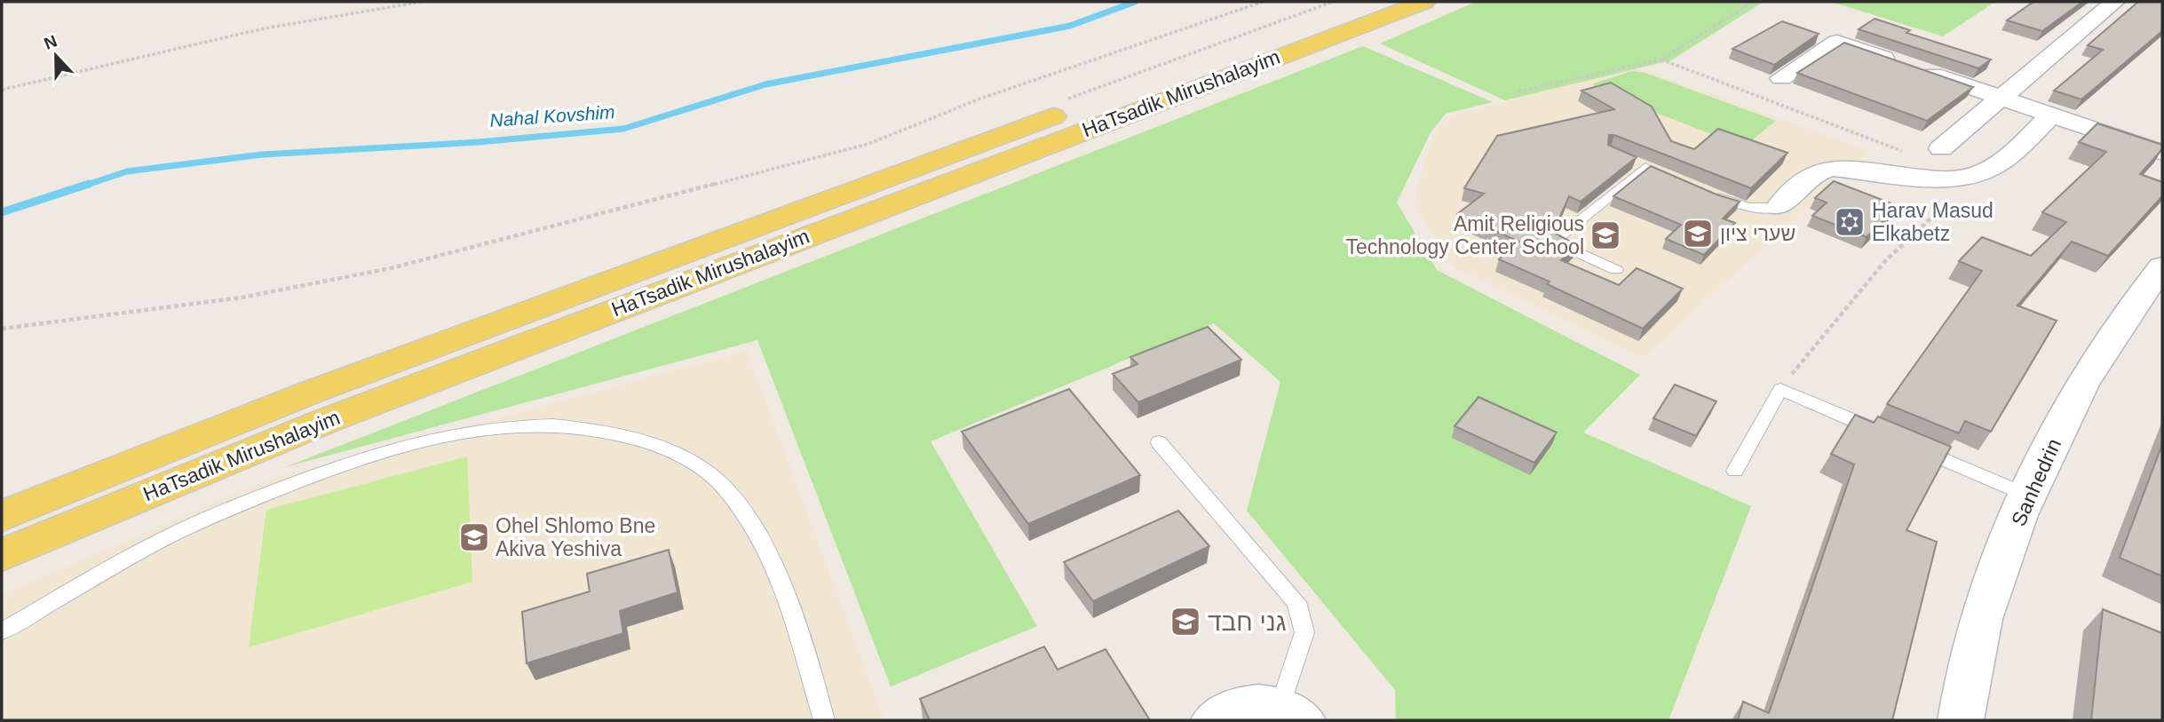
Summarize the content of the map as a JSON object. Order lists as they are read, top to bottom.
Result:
{
  "streets": {
    "main road": ["HaTsadik Mirushalayim"],
    "street": ["Sanhedrin"]
  },
  "water": ["Nahal Kovshim"],
  "places": {
    "synagogue": ["Harav Masud Elkabetz"],
    "school or university": [
      "שערי ציון",
      "Amit Religious Technology Center School",
      "Ohel Shlomo Bne Akiva Yeshiva",
      "גני חבד"
    ]
  },
  "north": "top"
}
